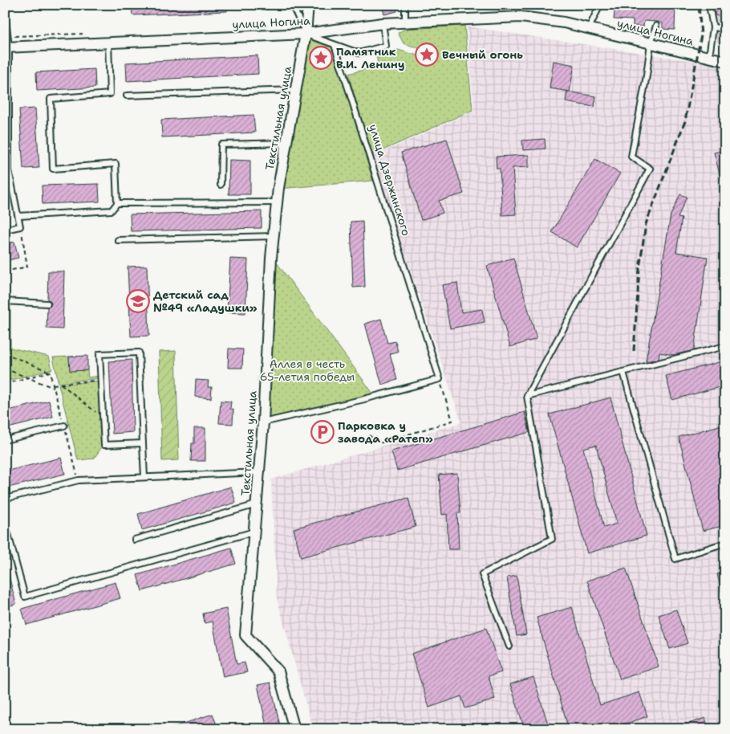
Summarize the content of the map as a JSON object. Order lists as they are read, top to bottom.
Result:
{
  "streets": {
    "street": ["улица Ногина", "Текстильная улица"],
    "lane": ["улица Дзержинского"]
  },
  "crossings": [
    ["улица Ногина", "Текстильная улица"]
  ],
  "parks": ["Аллея в честь 65-летия победы"],
  "places": {
    "place": ["Вечный огонь", "Памятник В.И. Ленину"],
    "school or university": ["Детский сад №49 «Ладушки»"],
    "parking": ["Парковка у завода «Ратеп»"]
  }
}
